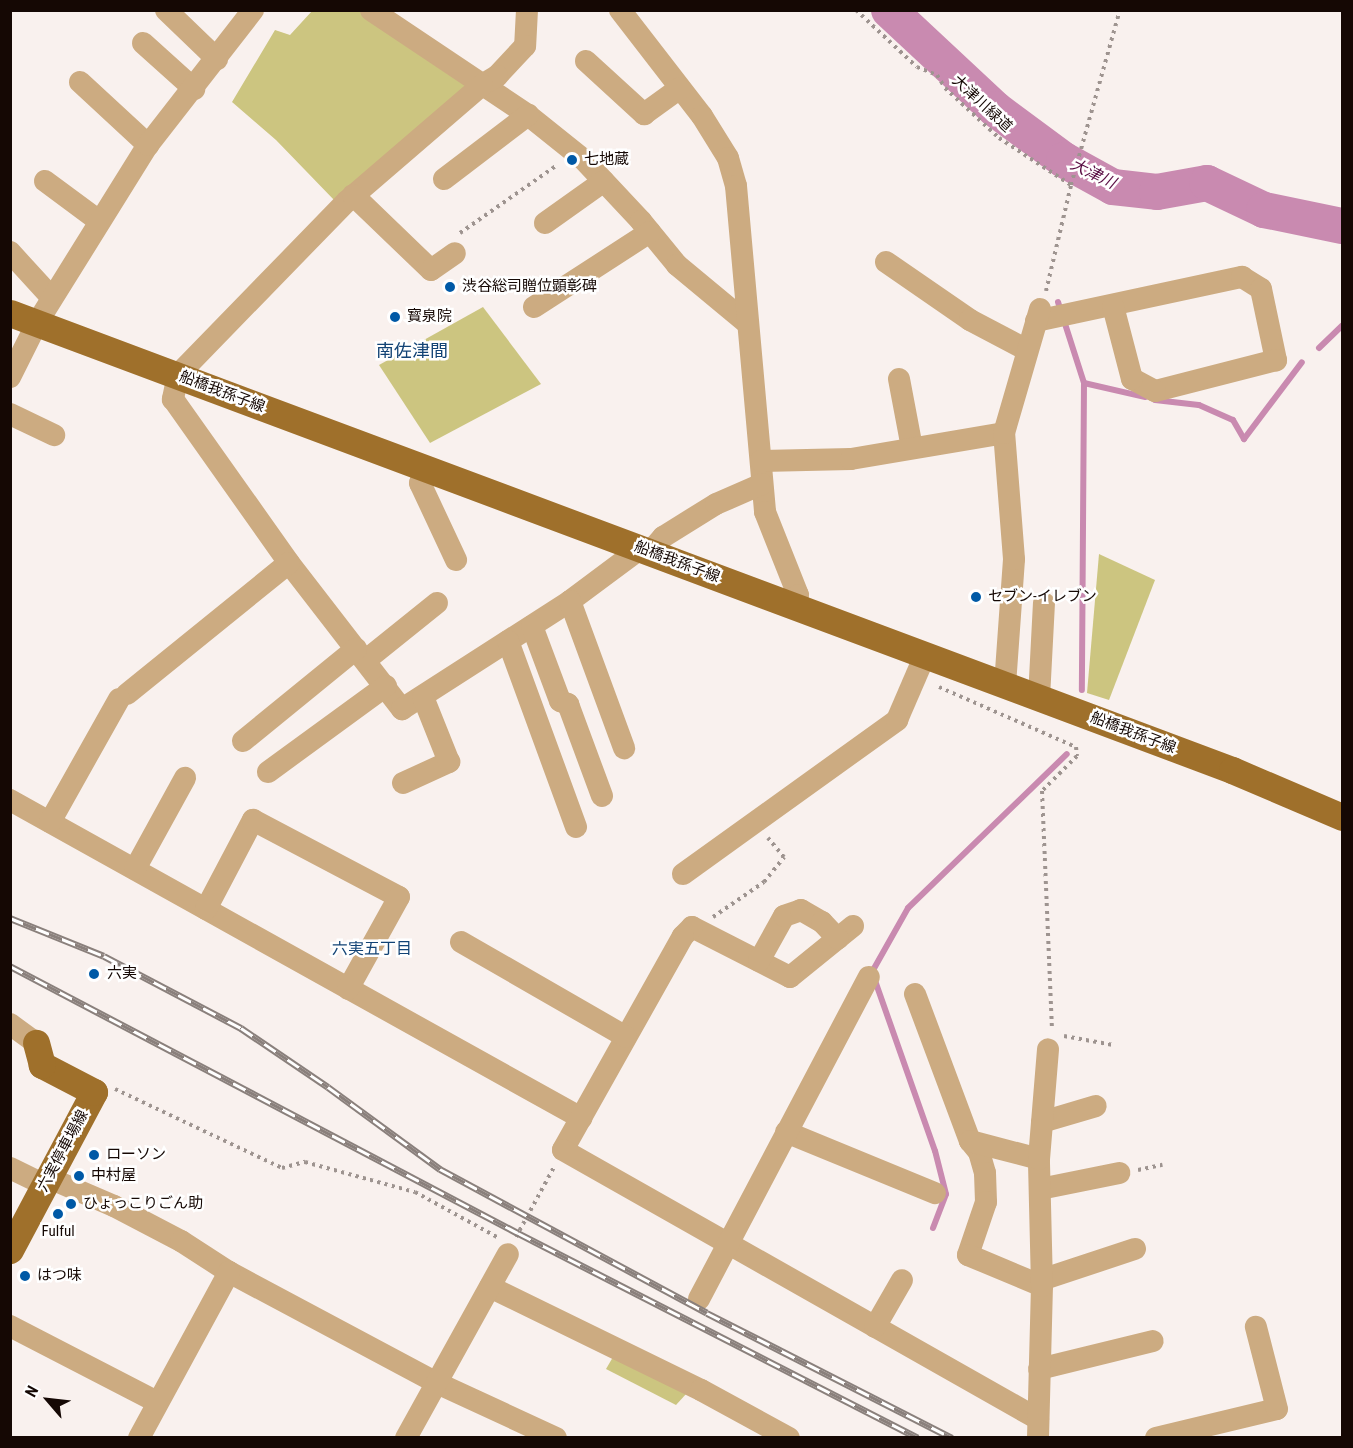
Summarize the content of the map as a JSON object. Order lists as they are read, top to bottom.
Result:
{
  "streets": {
    "main road": ["船橋我孫子線", "六実停車場線"],
    "path": ["大津川緑道"]
  },
  "districts": ["南佐津間", "六実五丁目"],
  "water": ["大津川"],
  "places": [
    "七地蔵",
    "渋谷総司贈位顕彰碑",
    "寳泉院",
    "セブン-イレブン",
    "六実",
    "ローソン",
    "中村屋",
    "ひょっこりごん助",
    "Fulful",
    "はつ味"
  ],
  "north": "top left"
}
